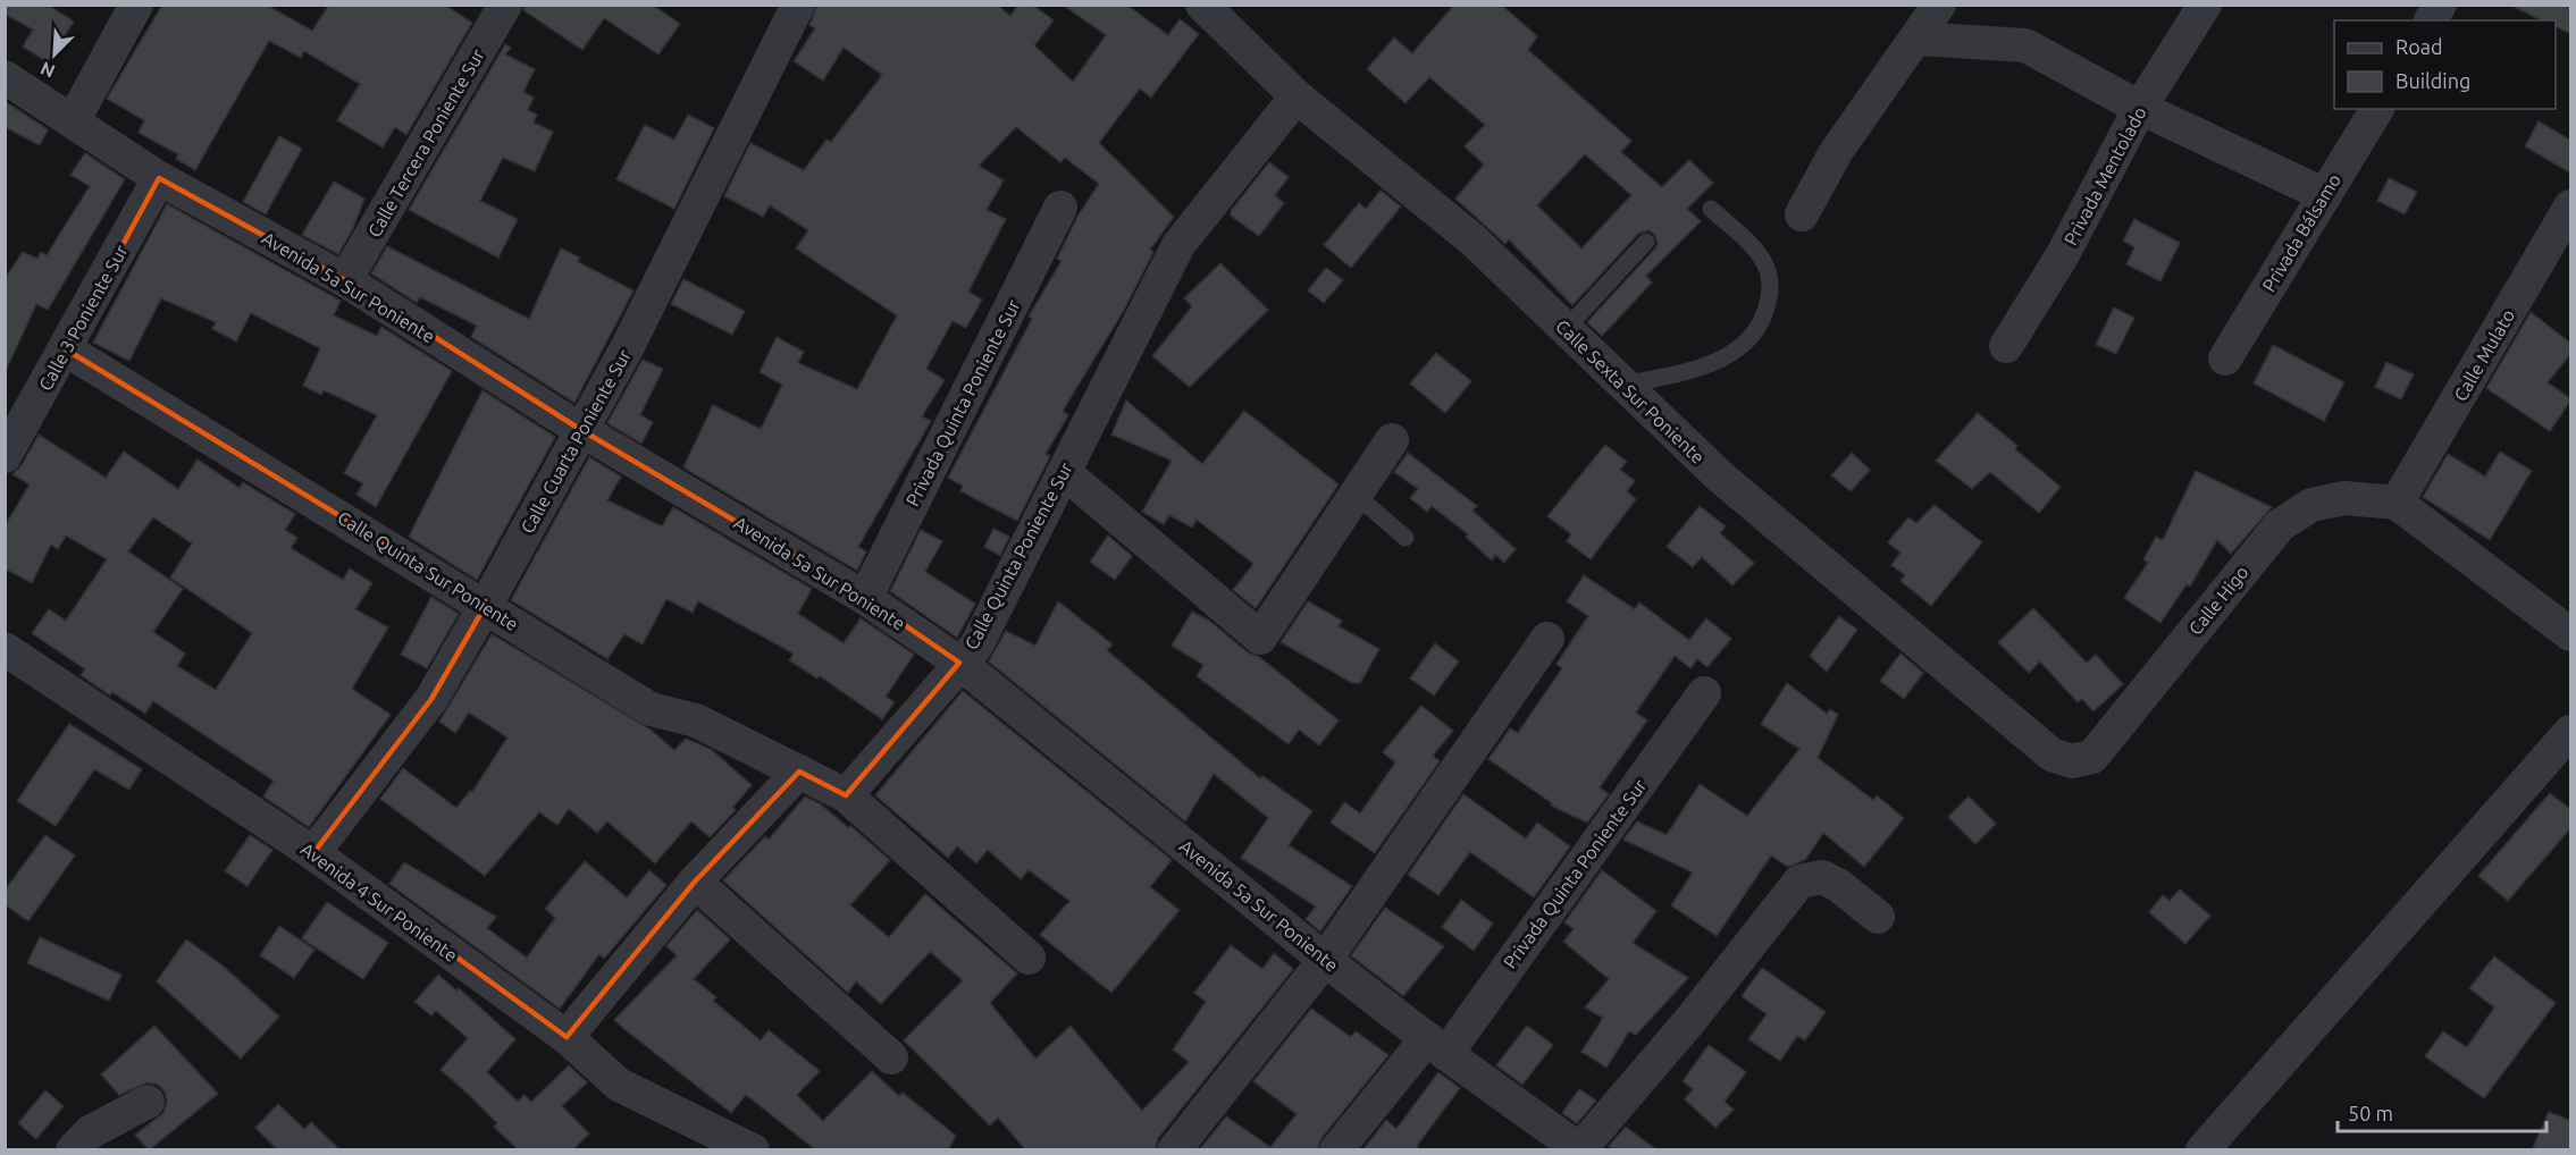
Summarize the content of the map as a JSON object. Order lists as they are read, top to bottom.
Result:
{
  "streets": {
    "street": [
      "Calle Tercera Poniente Sur",
      "Privada Mentolado",
      "Privada Bálsamo",
      "Avenida 5a Sur Poniente",
      "Calle 3 Poniente Sur",
      "Calle Mulato",
      "Calle Sexta Sur Poniente",
      "Privada Quinta Poniente Sur",
      "Calle Cuarta Poniente Sur",
      "Calle Quinta Poniente Sur",
      "Calle Quinta Sur Poniente",
      "Calle Higo",
      "Avenida 4 Sur Poniente"
    ]
  },
  "crossings": [
    ["Calle Tercera Poniente Sur", "Avenida 5a Sur Poniente"],
    ["Avenida 5a Sur Poniente", "Calle 3 Poniente Sur"],
    ["Avenida 5a Sur Poniente", "Privada Quinta Poniente Sur"],
    ["Avenida 5a Sur Poniente", "Calle Cuarta Poniente Sur"],
    ["Avenida 5a Sur Poniente", "Calle Quinta Poniente Sur"],
    ["Calle 3 Poniente Sur", "Calle Quinta Sur Poniente"],
    ["Calle Mulato", "Calle Higo"],
    ["Calle Sexta Sur Poniente", "Calle Quinta Poniente Sur"],
    ["Calle Sexta Sur Poniente", "Calle Higo"],
    ["Calle Cuarta Poniente Sur", "Calle Quinta Sur Poniente"],
    ["Calle Cuarta Poniente Sur", "Avenida 4 Sur Poniente"]
  ],
  "legend": ["Road", "Building"],
  "scale_bar": "50 m",
  "north": "bottom left"
}
